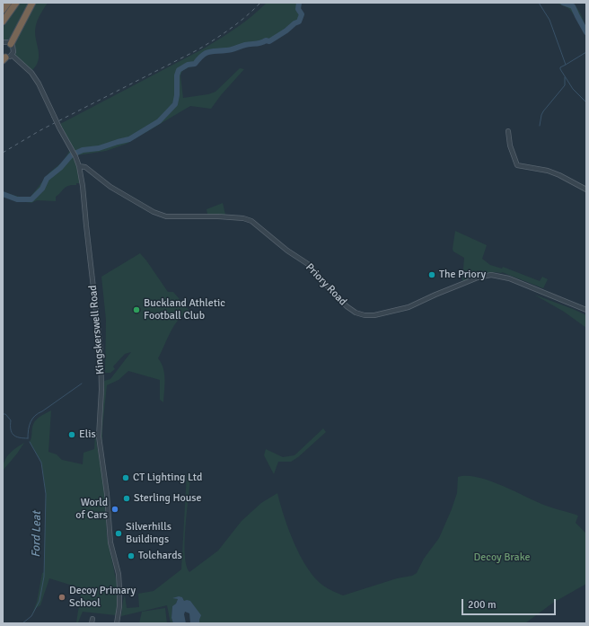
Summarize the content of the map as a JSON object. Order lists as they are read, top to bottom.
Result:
{
  "streets": {
    "street": ["Priory Road", "Kingskerswell Road"]
  },
  "crossings": [
    ["Priory Road", "Kingskerswell Road"]
  ],
  "water": ["Ford Leat"],
  "parks": ["Decoy Brake"],
  "places": [
    "The Priory",
    "Buckland Athletic Football Club",
    "Elis",
    "CT Lighting Ltd",
    "Sterling House",
    "World of Cars",
    "Silverhills Buildings",
    "Tolchards",
    "Decoy Primary School"
  ],
  "scale_bar": "200 m"
}
